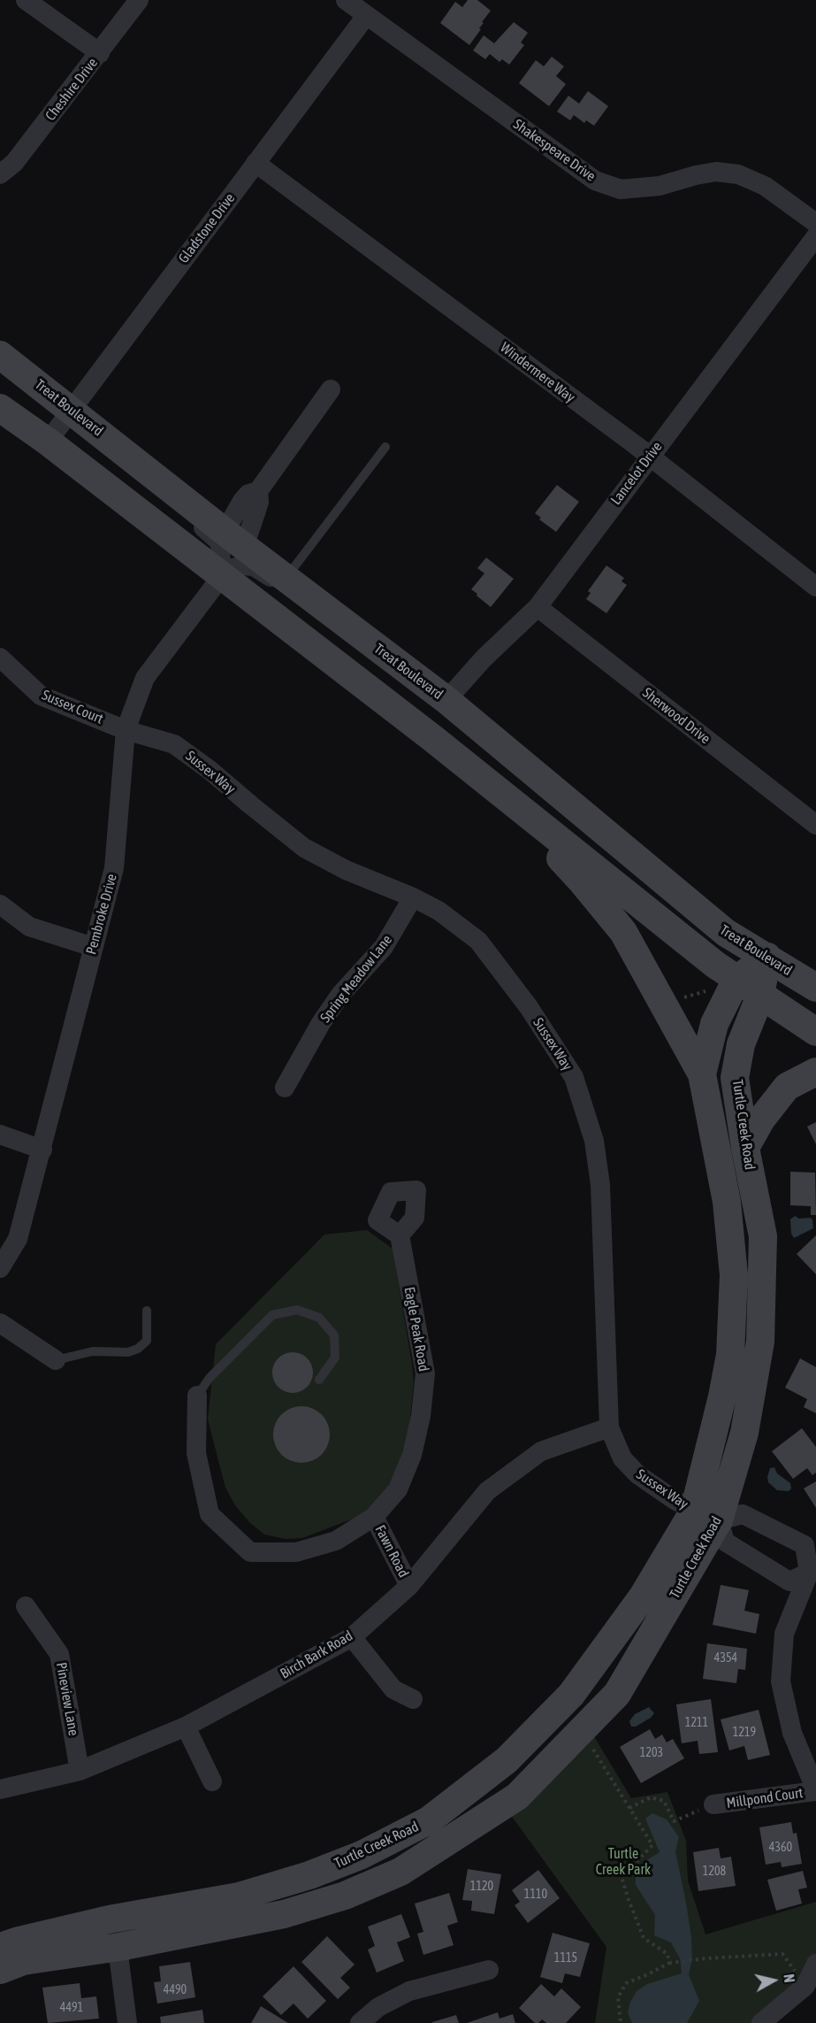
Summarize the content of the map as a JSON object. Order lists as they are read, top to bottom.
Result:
{
  "streets": {
    "street": [
      "Cheshire Drive",
      "Shakespeare Drive",
      "Gladstone Drive",
      "Windermere Way",
      "Treat Boulevard",
      "Lancelot Drive",
      "Sussex Court",
      "Sherwood Drive",
      "Sussex Way",
      "Pembroke Drive",
      "Spring Meadow Lane",
      "Turtle Creek Road",
      "Eagle Peak Road",
      "Fawn Road",
      "Birch Bark Road",
      "Pineview Lane",
      "Millpond Court"
    ]
  },
  "crossings": [
    ["Shakespeare Drive", "Gladstone Drive"],
    ["Gladstone Drive", "Windermere Way"],
    ["Gladstone Drive", "Treat Boulevard"],
    ["Windermere Way", "Lancelot Drive"],
    ["Treat Boulevard", "Lancelot Drive"],
    ["Treat Boulevard", "Turtle Creek Road"],
    ["Lancelot Drive", "Sherwood Drive"],
    ["Sussex Court", "Sussex Way"],
    ["Sussex Court", "Pembroke Drive"],
    ["Sussex Way", "Pembroke Drive"],
    ["Sussex Way", "Spring Meadow Lane"],
    ["Sussex Way", "Turtle Creek Road"],
    ["Sussex Way", "Birch Bark Road"],
    ["Eagle Peak Road", "Fawn Road"],
    ["Fawn Road", "Birch Bark Road"],
    ["Birch Bark Road", "Pineview Lane"]
  ],
  "parks": ["Turtle Creek Park"],
  "house_numbers": [
    "4354",
    "1211",
    "1219",
    "1203",
    "4360",
    "1208",
    "1120",
    "1110",
    "1115",
    "4490",
    "4491"
  ],
  "north": "right"
}
